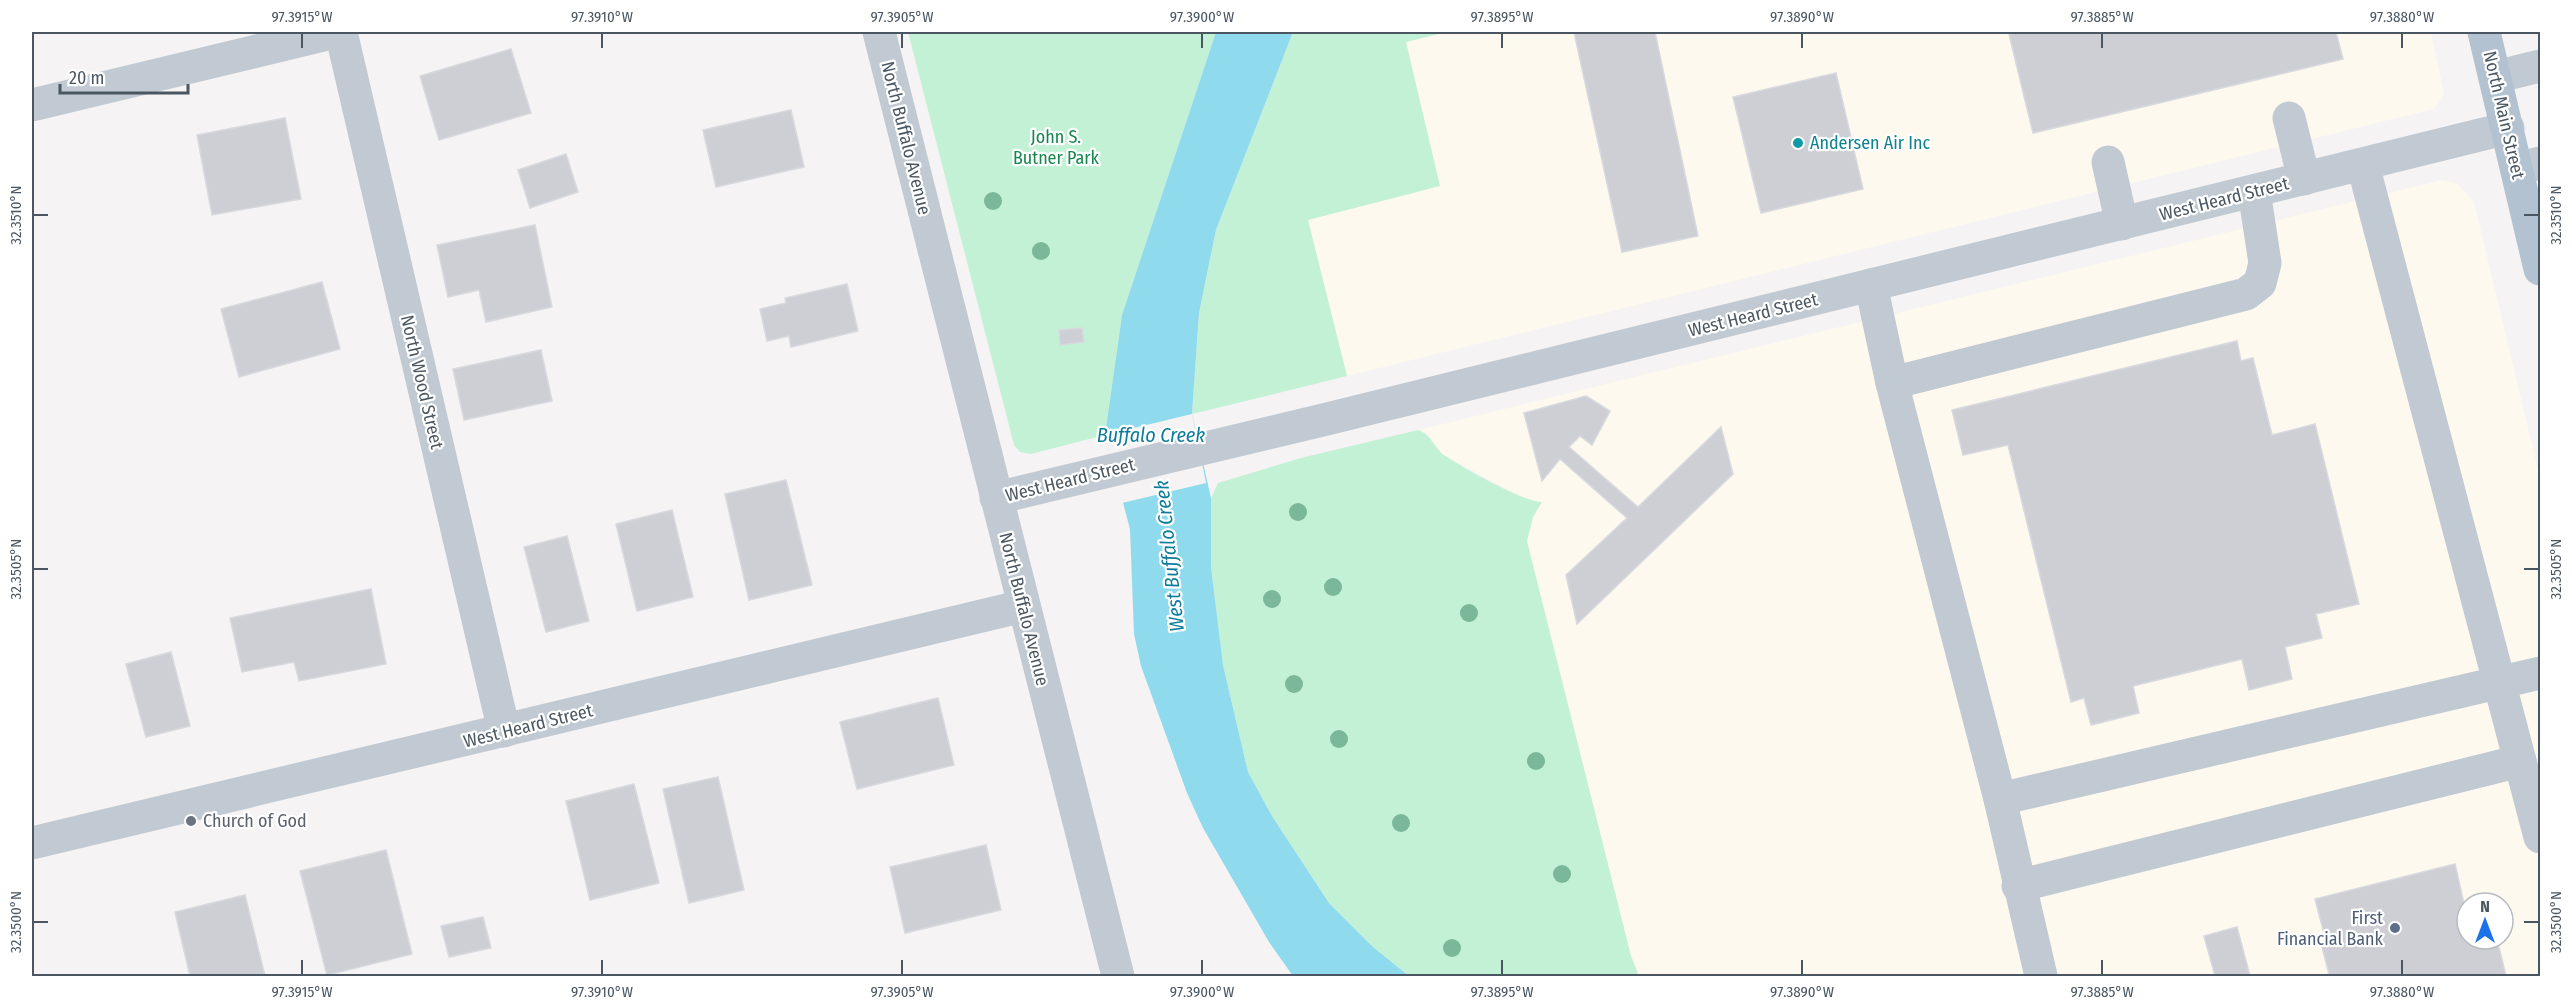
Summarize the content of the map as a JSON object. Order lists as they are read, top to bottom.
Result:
{
  "streets": {
    "main road": ["North Main Street"],
    "street": ["North Buffalo Avenue", "West Heard Street", "North Wood Street"]
  },
  "crossings": [
    ["North Main Street", "West Heard Street"],
    ["North Buffalo Avenue", "West Heard Street"],
    ["West Heard Street", "North Wood Street"]
  ],
  "water": ["Buffalo Creek", "West Buffalo Creek"],
  "parks": ["John S. Butner Park"],
  "places": ["Andersen Air Inc", "Church of God", "First Financial Bank"],
  "scale_bar": "20 m",
  "north": "top",
  "coordinates": [
    "97.3915°W",
    "97.3910°W",
    "97.3905°W",
    "97.3900°W",
    "97.3895°W",
    "97.3890°W",
    "97.3885°W",
    "97.3880°W",
    "32.3510°N",
    "32.3505°N",
    "32.3500°N"
  ]
}
